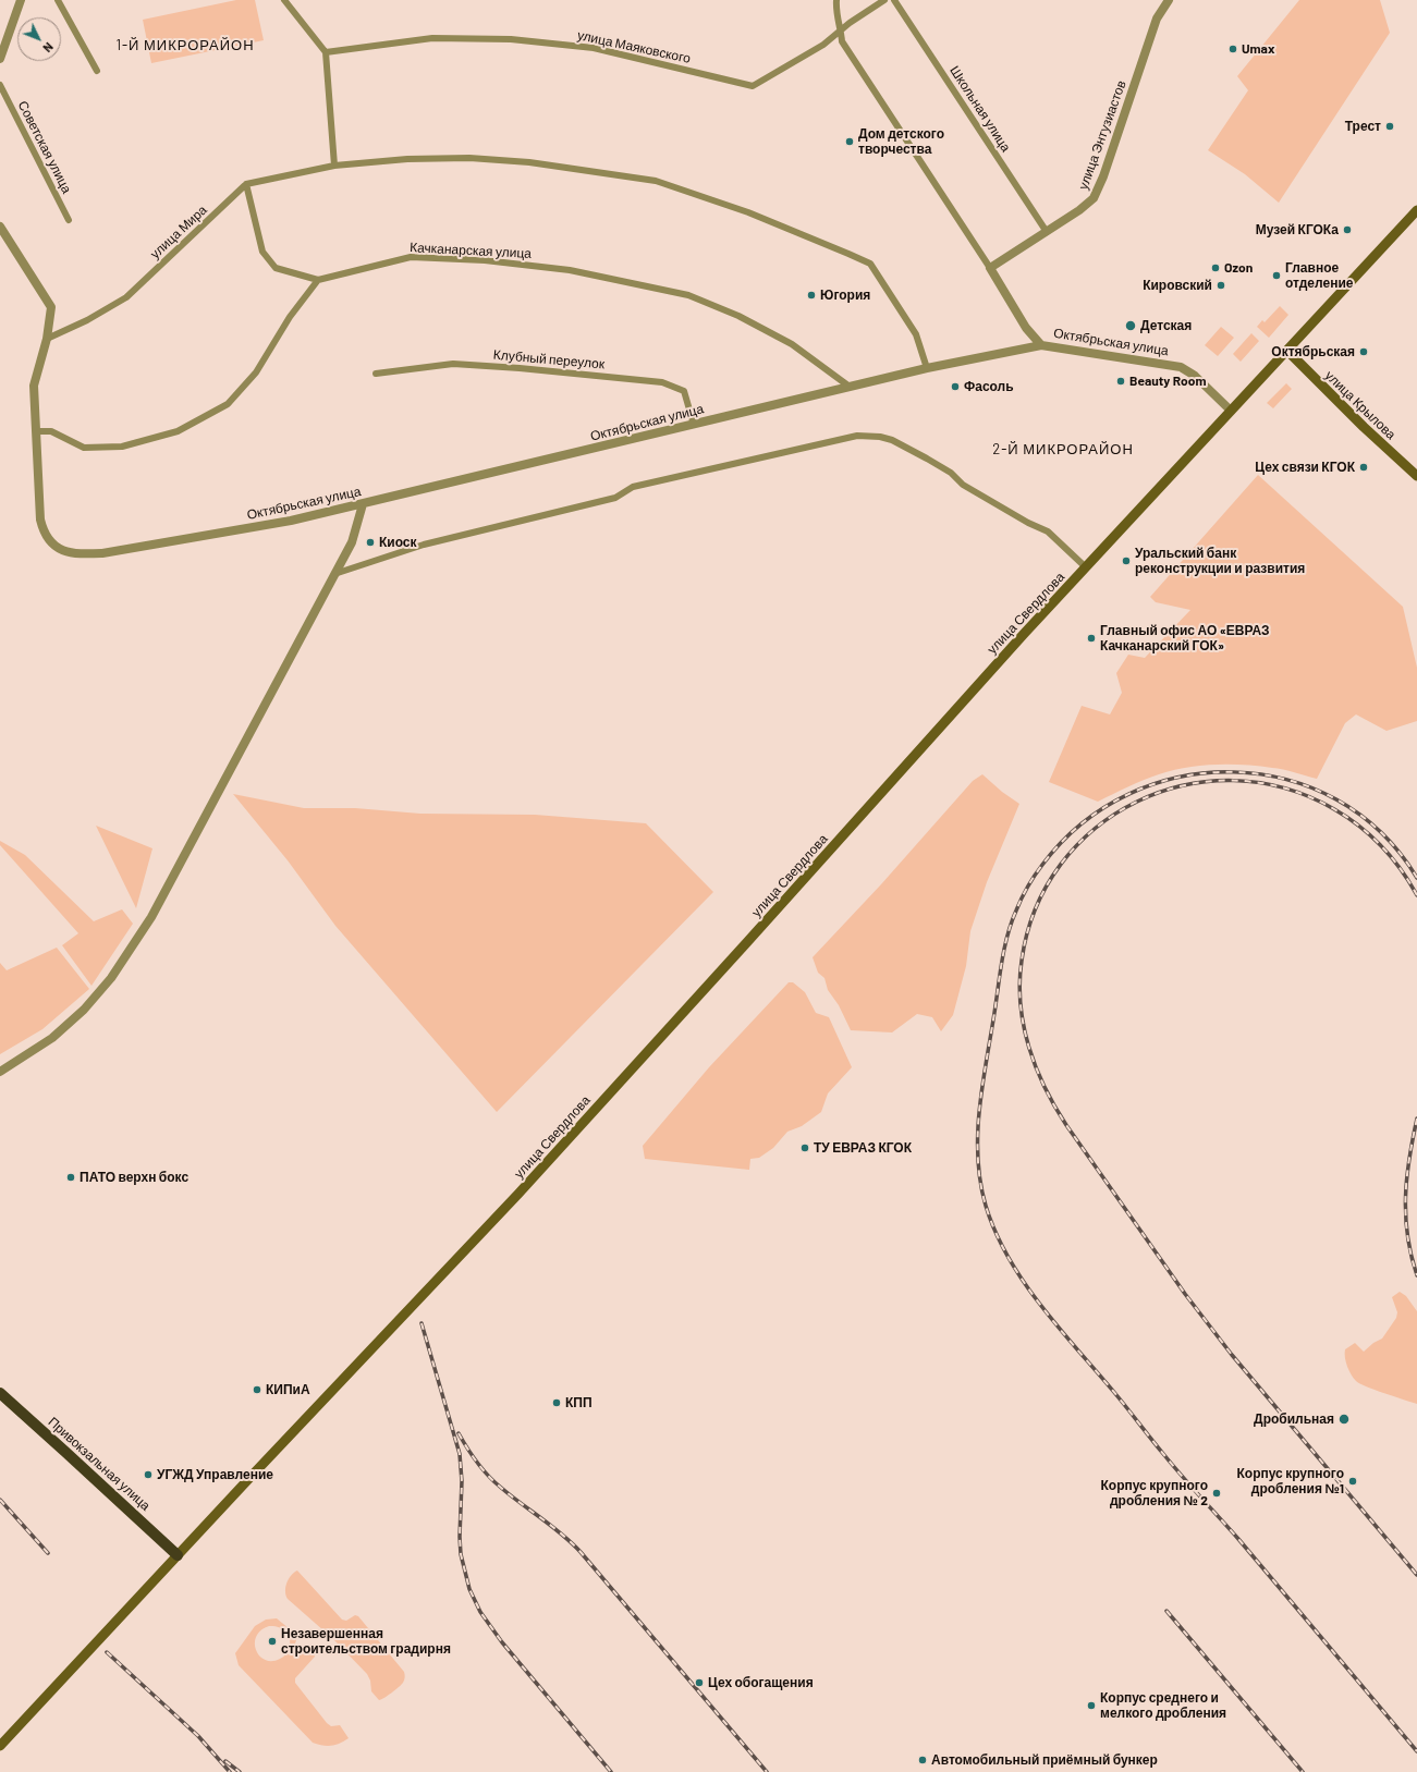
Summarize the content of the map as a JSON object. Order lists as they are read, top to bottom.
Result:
{
  "streets": {
    "main road": ["улица Крылова", "улица Свердлова", "Привокзальная улица"],
    "street": [
      "улица Маяковского",
      "Школьная улица",
      "улица Энтузиастов",
      "Советская улица",
      "улица Мира",
      "Качканарская улица",
      "Октябрьская улица",
      "Клубный переулок"
    ]
  },
  "crossings": [
    ["Школьная улица", "улица Энтузиастов"],
    ["Качканарская улица", "Октябрьская улица"],
    ["Октябрьская улица", "Клубный переулок"],
    ["Октябрьская улица", "улица Свердлова"],
    ["улица Крылова", "улица Свердлова"],
    ["улица Свердлова", "Привокзальная улица"]
  ],
  "districts": ["1-Й МИКРОРАЙОН", "2-Й МИКРОРАЙОН"],
  "places": [
    "Umax",
    "Трест",
    "Дом детского творчества",
    "Музей КГОКа",
    "Ozon",
    "Главное отделение",
    "Кировский",
    "Югория",
    "Детская",
    "Октябрьская",
    "Beauty Room",
    "Фасоль",
    "Цех связи КГОК",
    "Киоск",
    "Уральский банк реконструкции и развития",
    "Главный офис АО «ЕВРАЗ Качканарский ГОК»",
    "ТУ ЕВРАЗ КГОК",
    "ПАТО верхн бокс",
    "КИПиА",
    "КПП",
    "Дробильная",
    "УГЖД Управление",
    "Корпус крупного дробления №1",
    "Корпус крупного дробления № 2",
    "Незавершенная строительством градирня",
    "Цех обогащения",
    "Корпус среднего и мелкого дробления",
    "Автомобильный приёмный бункер"
  ],
  "north": "bottom right"
}
